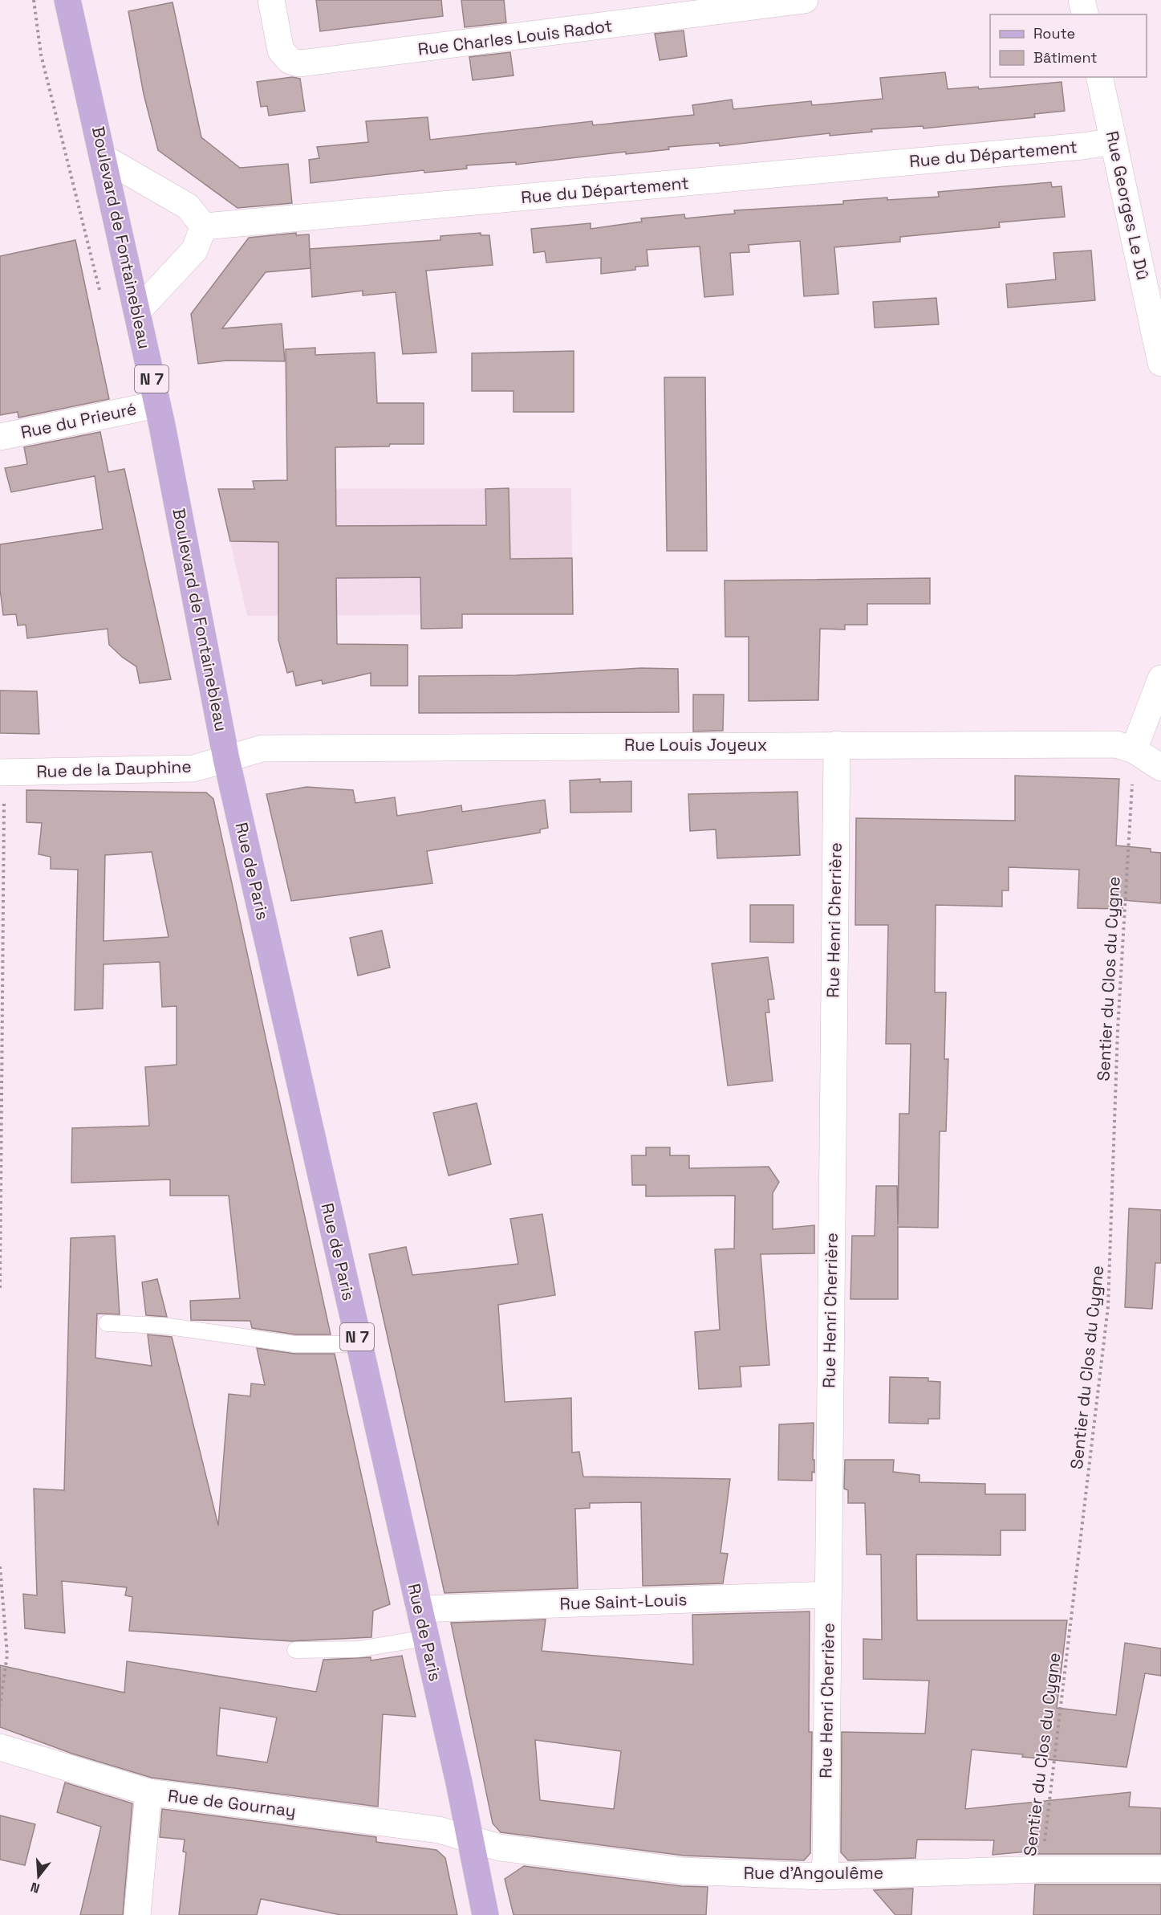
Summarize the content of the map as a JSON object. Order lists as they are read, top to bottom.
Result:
{
  "streets": {
    "main road": ["Boulevard de Fontainebleau", "N 7", "Rue de Paris"],
    "street": [
      "Rue Charles Louis Radot",
      "Rue du Département",
      "Rue Georges Le Dû",
      "Rue du Prieuré",
      "Rue Louis Joyeux",
      "Rue de la Dauphine",
      "Rue Henri Cherrière",
      "Rue Saint-Louis",
      "Rue de Gournay",
      "Rue d'Angoulême"
    ],
    "path": ["Sentier du Clos du Cygne"]
  },
  "crossings": [
    ["Rue du Département", "Rue Georges Le Dû"],
    ["Boulevard de Fontainebleau", "Rue du Prieuré"],
    ["Boulevard de Fontainebleau", "Rue Louis Joyeux"],
    ["Boulevard de Fontainebleau", "Rue de la Dauphine"],
    ["Boulevard de Fontainebleau", "Rue de Paris"],
    ["Rue Louis Joyeux", "Rue de la Dauphine"],
    ["Rue Louis Joyeux", "Rue de Paris"],
    ["Rue Louis Joyeux", "Rue Henri Cherrière"],
    ["Rue Louis Joyeux", "Sentier du Clos du Cygne"],
    ["Rue de la Dauphine", "Rue de Paris"],
    ["Rue de Paris", "Rue Saint-Louis"],
    ["Rue de Paris", "Rue de Gournay"],
    ["Rue de Paris", "Rue d'Angoulême"],
    ["Rue Henri Cherrière", "Rue Saint-Louis"],
    ["Rue Henri Cherrière", "Rue d'Angoulême"],
    ["Sentier du Clos du Cygne", "Rue d'Angoulême"],
    ["Rue de Gournay", "Rue d'Angoulême"]
  ],
  "legend": ["Route", "Bâtiment"],
  "north": "bottom"
}
